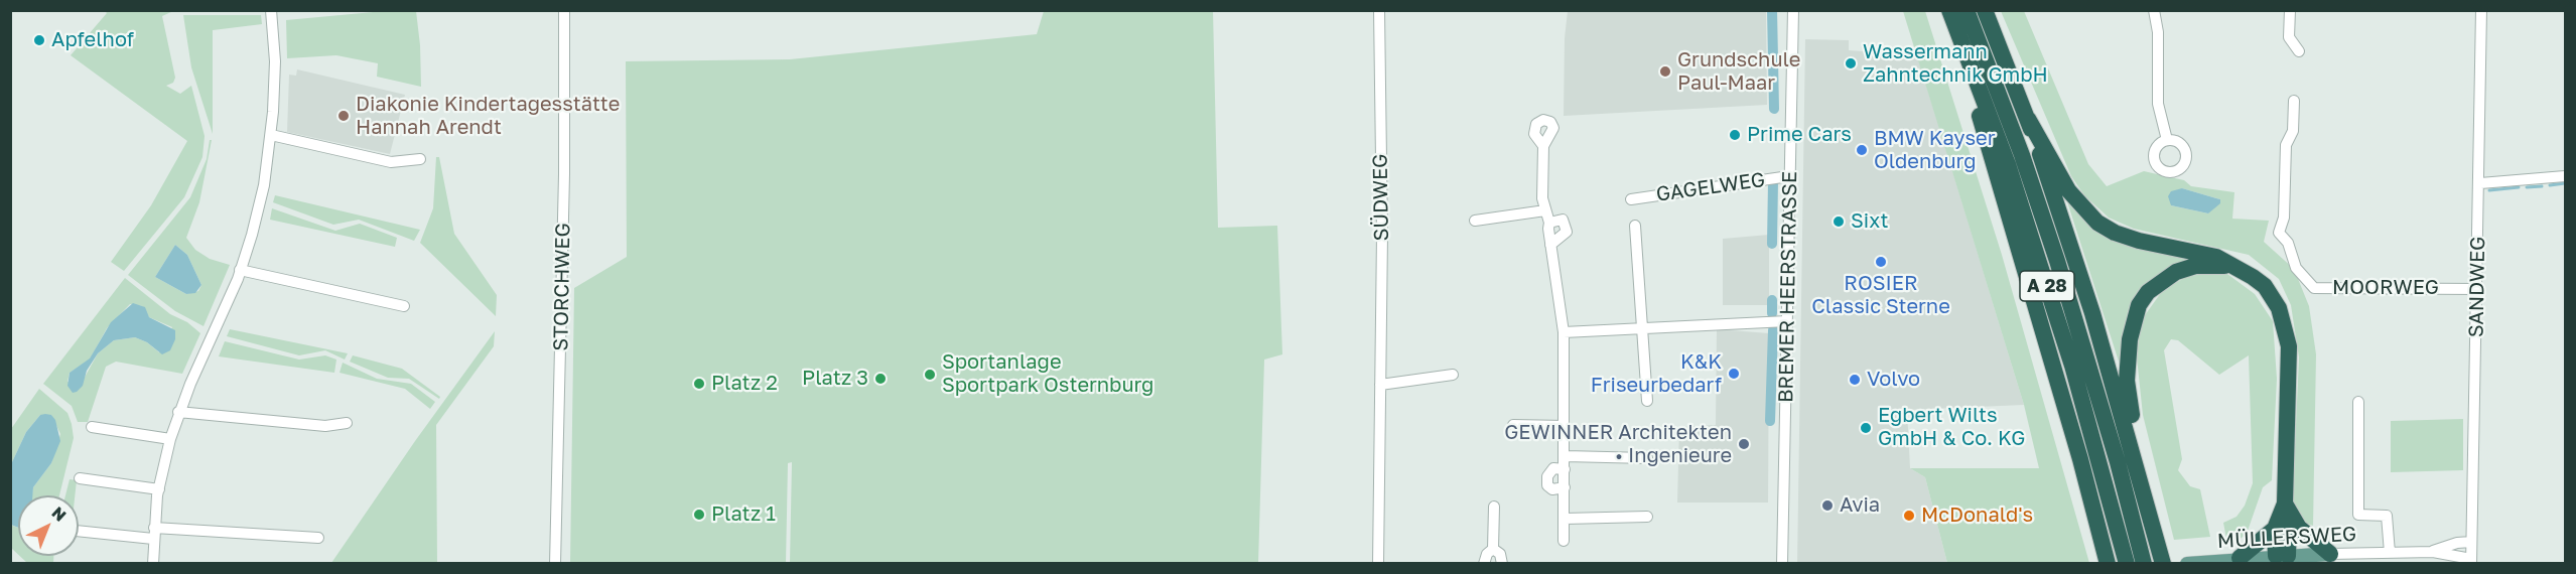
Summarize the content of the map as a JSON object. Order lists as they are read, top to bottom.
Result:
{
  "streets": {
    "highway": ["A 28"],
    "main road": ["MÜLLERSWEG"],
    "street": [
      "GAGELWEG",
      "SÜDWEG",
      "STORCHWEG",
      "BREMER HEERSTRASSE",
      "SANDWEG",
      "MOORWEG"
    ]
  },
  "crossings": [
    ["GAGELWEG", "BREMER HEERSTRASSE"],
    ["SANDWEG", "MOORWEG"],
    ["SANDWEG", "MÜLLERSWEG"]
  ],
  "places": [
    "Apfelhof",
    "Wassermann Zahntechnik GmbH",
    "Grundschule Paul-Maar",
    "Diakonie Kindertagesstätte Hannah Arendt",
    "Prime Cars",
    "BMW Kayser Oldenburg",
    "Sixt",
    "ROSIER Classic Sterne",
    "K&K Friseurbedarf",
    "Sportanlage Sportpark Osternburg",
    "Platz 3",
    "Volvo",
    "Platz 2",
    "Egbert Wilts GmbH & Co. KG",
    "GEWINNER Architekten • Ingenieure",
    "Avia",
    "Platz 1",
    "McDonald's"
  ],
  "north": "top right"
}
